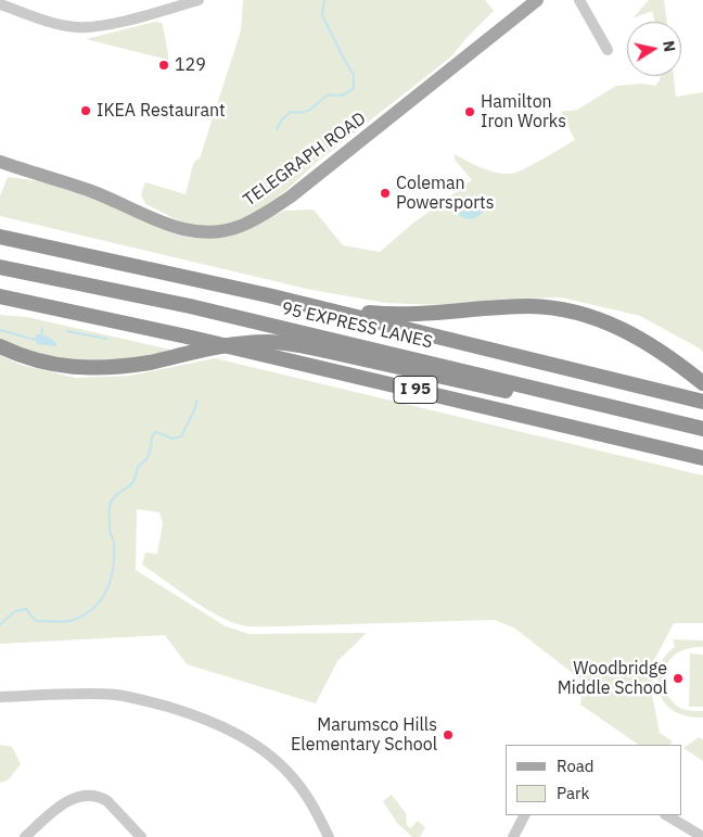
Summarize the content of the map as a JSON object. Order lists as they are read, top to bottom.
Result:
{
  "streets": {
    "highway": ["95 EXPRESS LANES", "I 95"],
    "main road": ["TELEGRAPH ROAD"]
  },
  "places": [
    "129",
    "IKEA Restaurant",
    "Hamilton Iron Works",
    "Coleman Powersports",
    "Woodbridge Middle School",
    "Marumsco Hills Elementary School"
  ],
  "legend": ["Road", "Park"],
  "north": "right"
}
